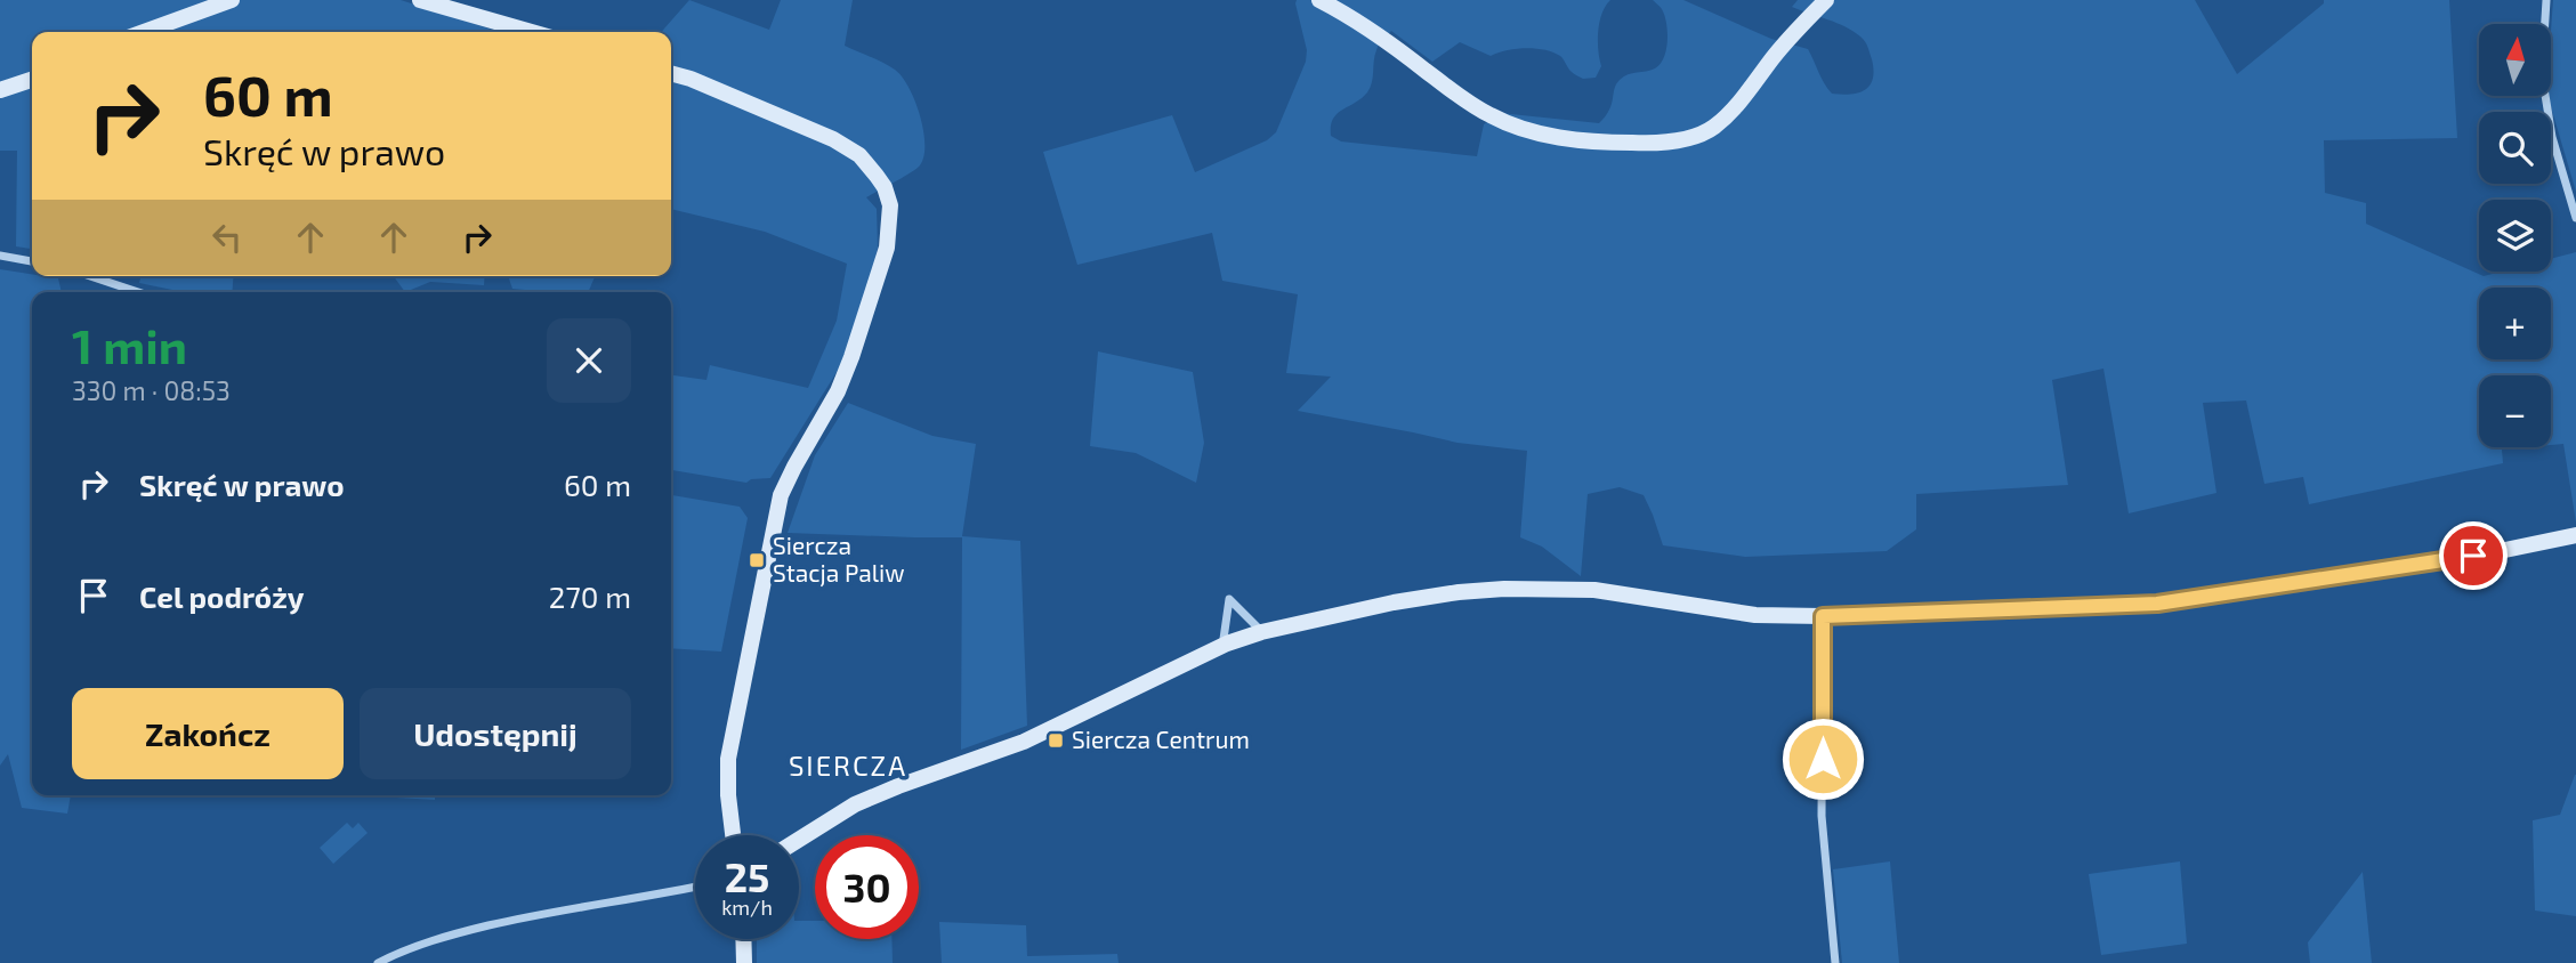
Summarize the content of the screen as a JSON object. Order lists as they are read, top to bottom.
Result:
{
  "districts": ["SIERCZA"],
  "places": {
    "transit": ["Siercza Stacja Paliw", "Siercza Centrum"]
  },
  "north": "top",
  "page": {
    "map_buttons": ["+", "−"],
    "turn": ["60 m", "Skręć w prawo"],
    "heading": ["1 min", "330 m · 08:53"],
    "list": [
      {
        "name": "Skręć w prawo",
        "value": "60 m"
      },
      {
        "name": "Cel podróży",
        "value": "270 m"
      }
    ],
    "buttons": ["Zakończ", "Udostępnij"],
    "speed": "25 km/h",
    "limit": "30"
  }
}
